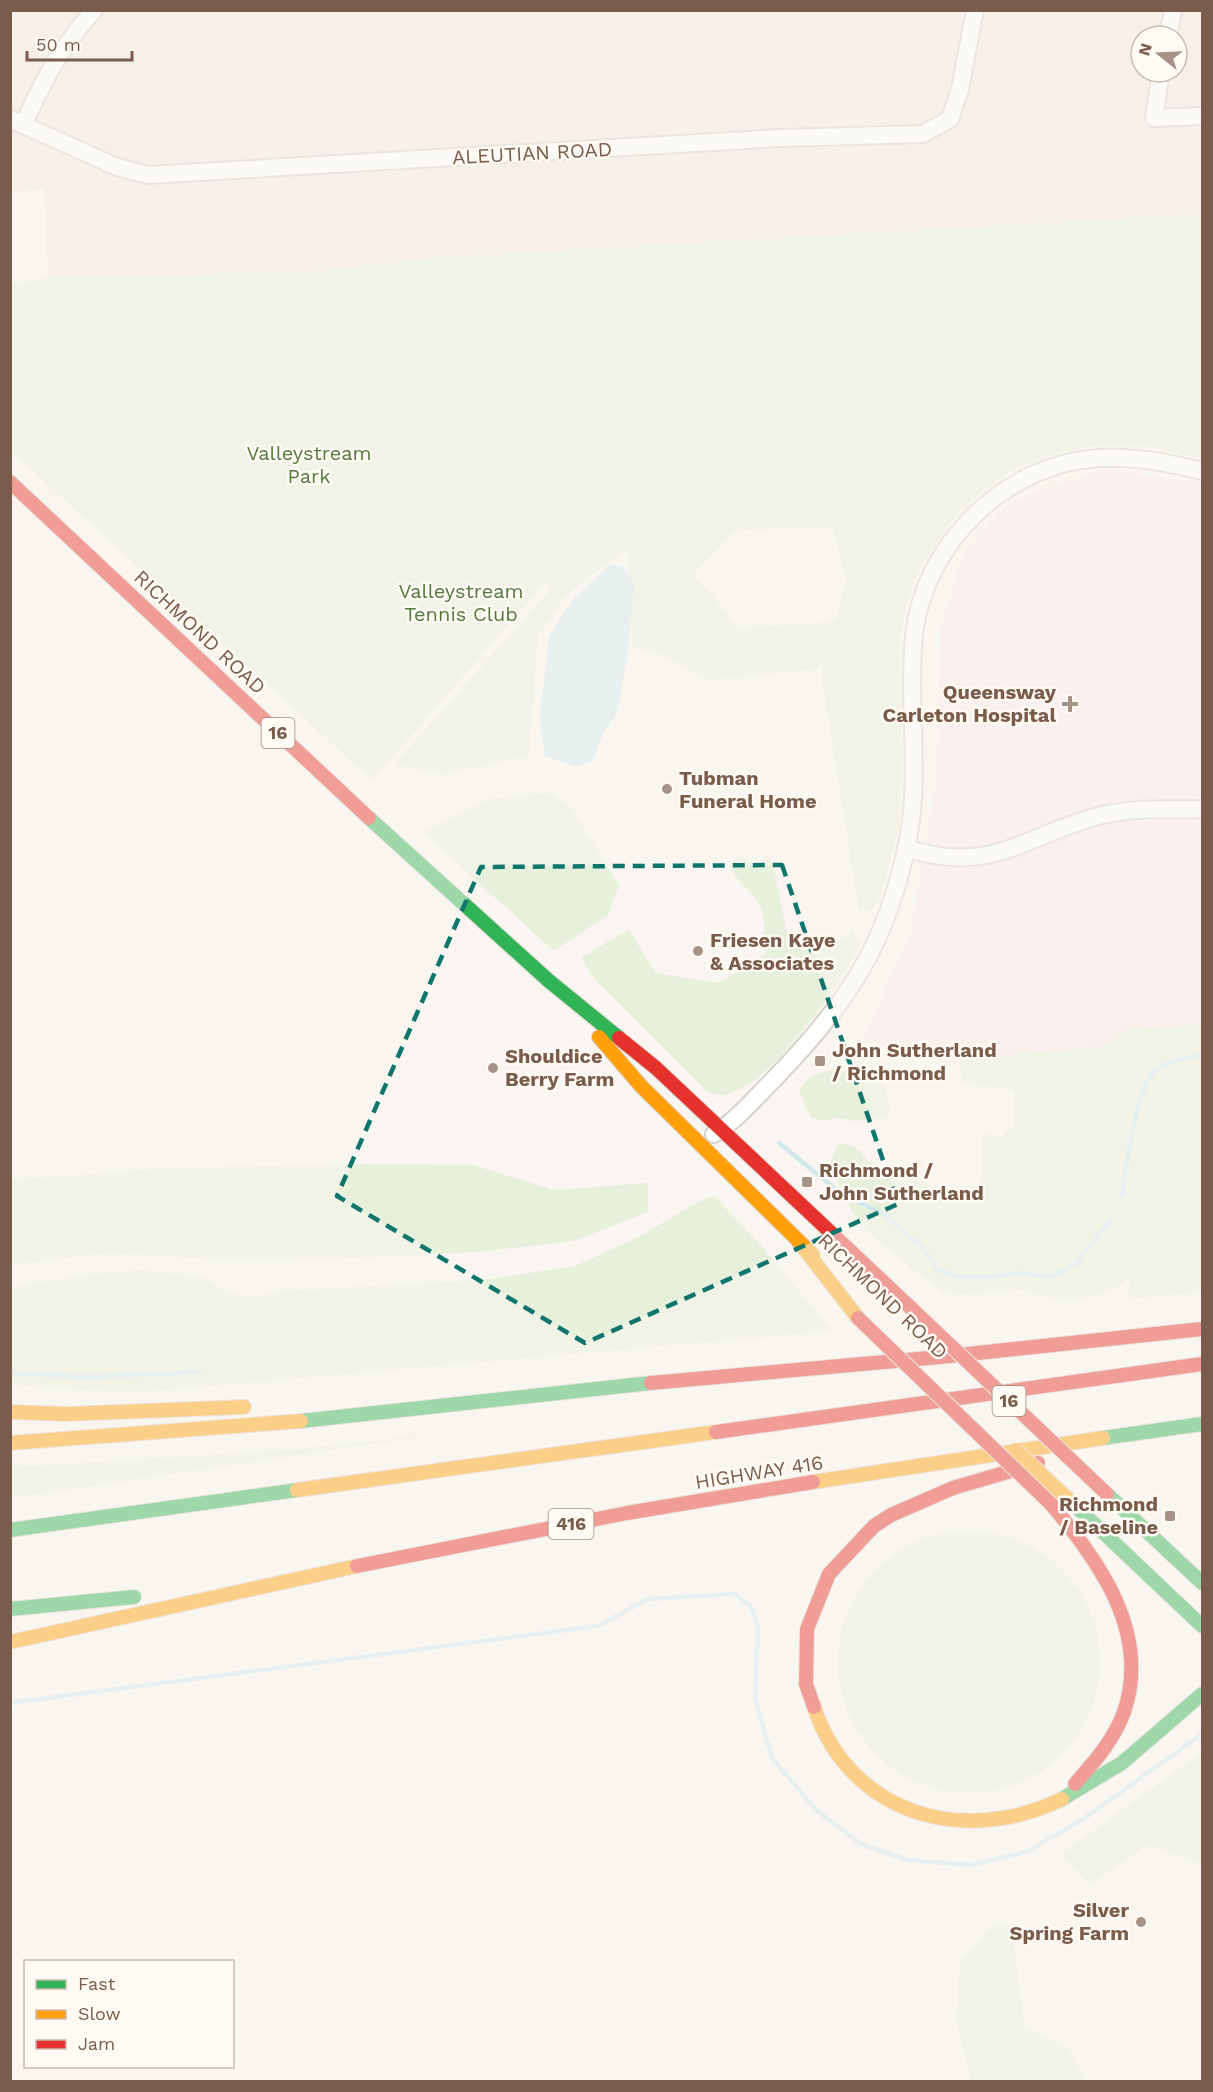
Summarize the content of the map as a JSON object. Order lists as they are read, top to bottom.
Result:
{
  "streets": {
    "main road": [
      "RICHMOND ROAD",
      "16",
      "HIGHWAY 416",
      "416"
    ],
    "street": ["ALEUTIAN ROAD"]
  },
  "parks": ["Valleystream Park", "Valleystream Tennis Club"],
  "places": {
    "health": ["Queensway Carleton Hospital"],
    "other": [
      "Tubman Funeral Home",
      "Friesen Kaye & Associates",
      "Shouldice Berry Farm",
      "Silver Spring Farm"
    ],
    "transit": ["John Sutherland / Richmond", "Richmond / John Sutherland", "Richmond / Baseline"]
  },
  "legend": ["Fast", "Slow", "Jam"],
  "scale_bar": "50 m",
  "north": "left"
}
